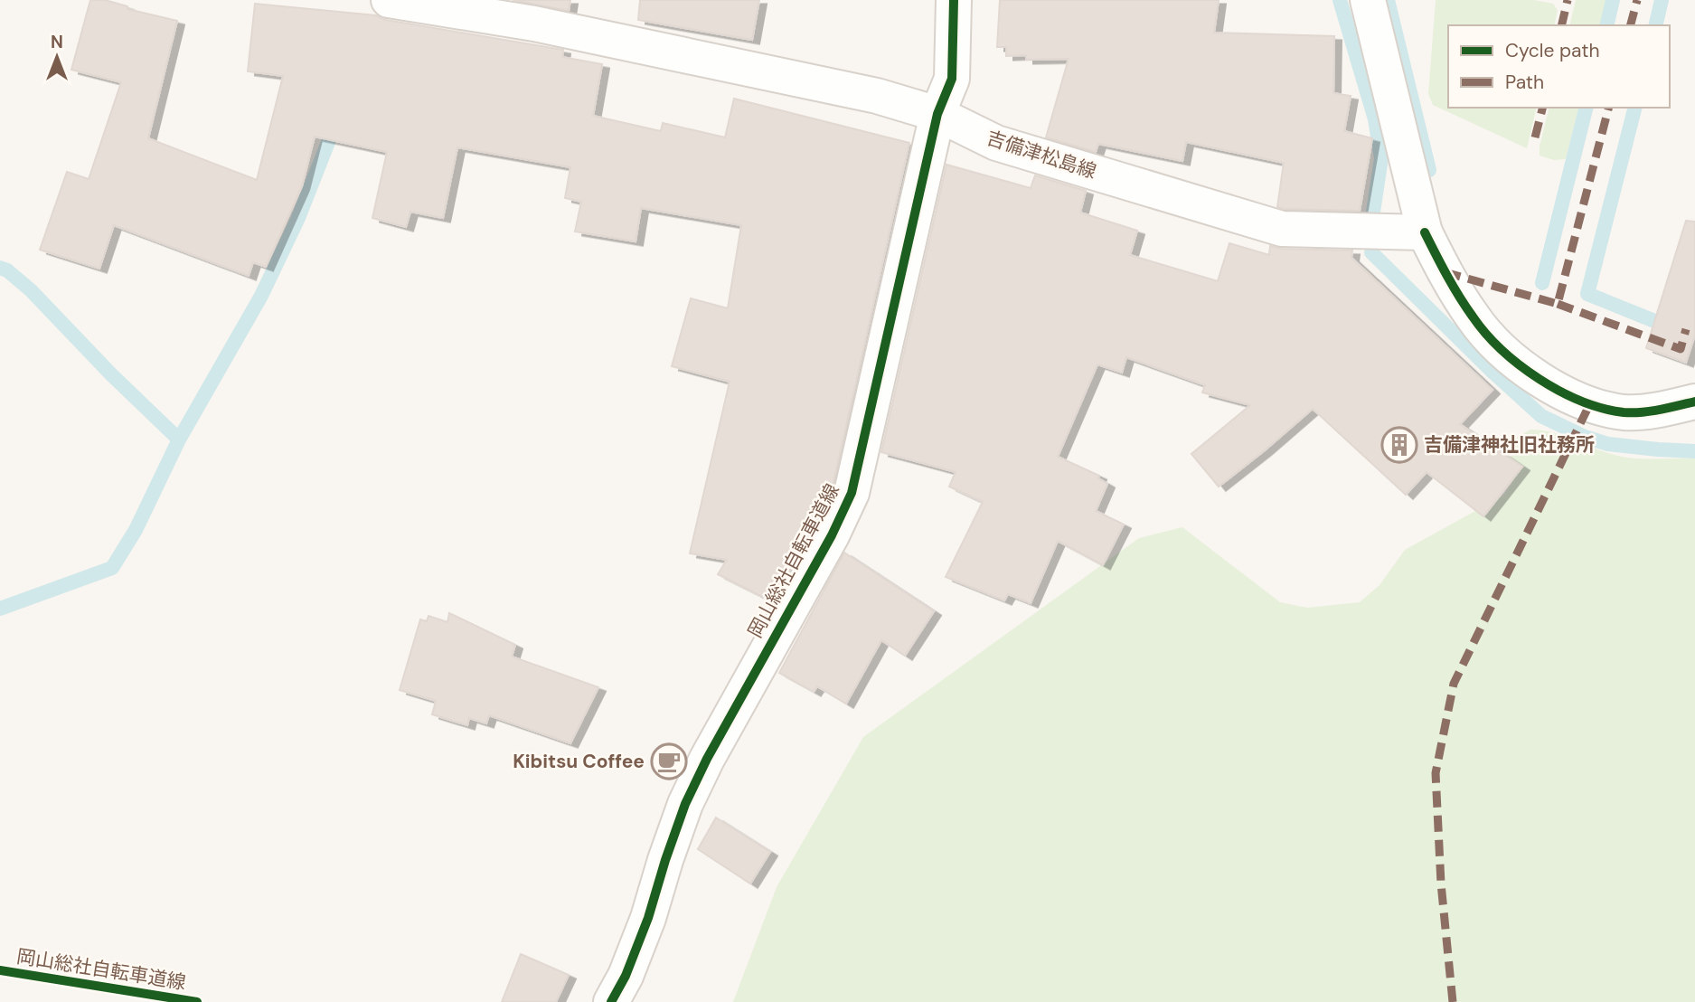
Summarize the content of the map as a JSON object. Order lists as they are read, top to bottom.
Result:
{
  "streets": {
    "main road": ["吉備津松島線", "岡山総社自転車道線"]
  },
  "crossings": [
    ["吉備津松島線", "岡山総社自転車道線"]
  ],
  "places": {
    "building": ["吉備津神社旧社務所"],
    "cafe": ["Kibitsu Coffee"]
  },
  "legend": ["Cycle path", "Path"],
  "north": "top"
}
